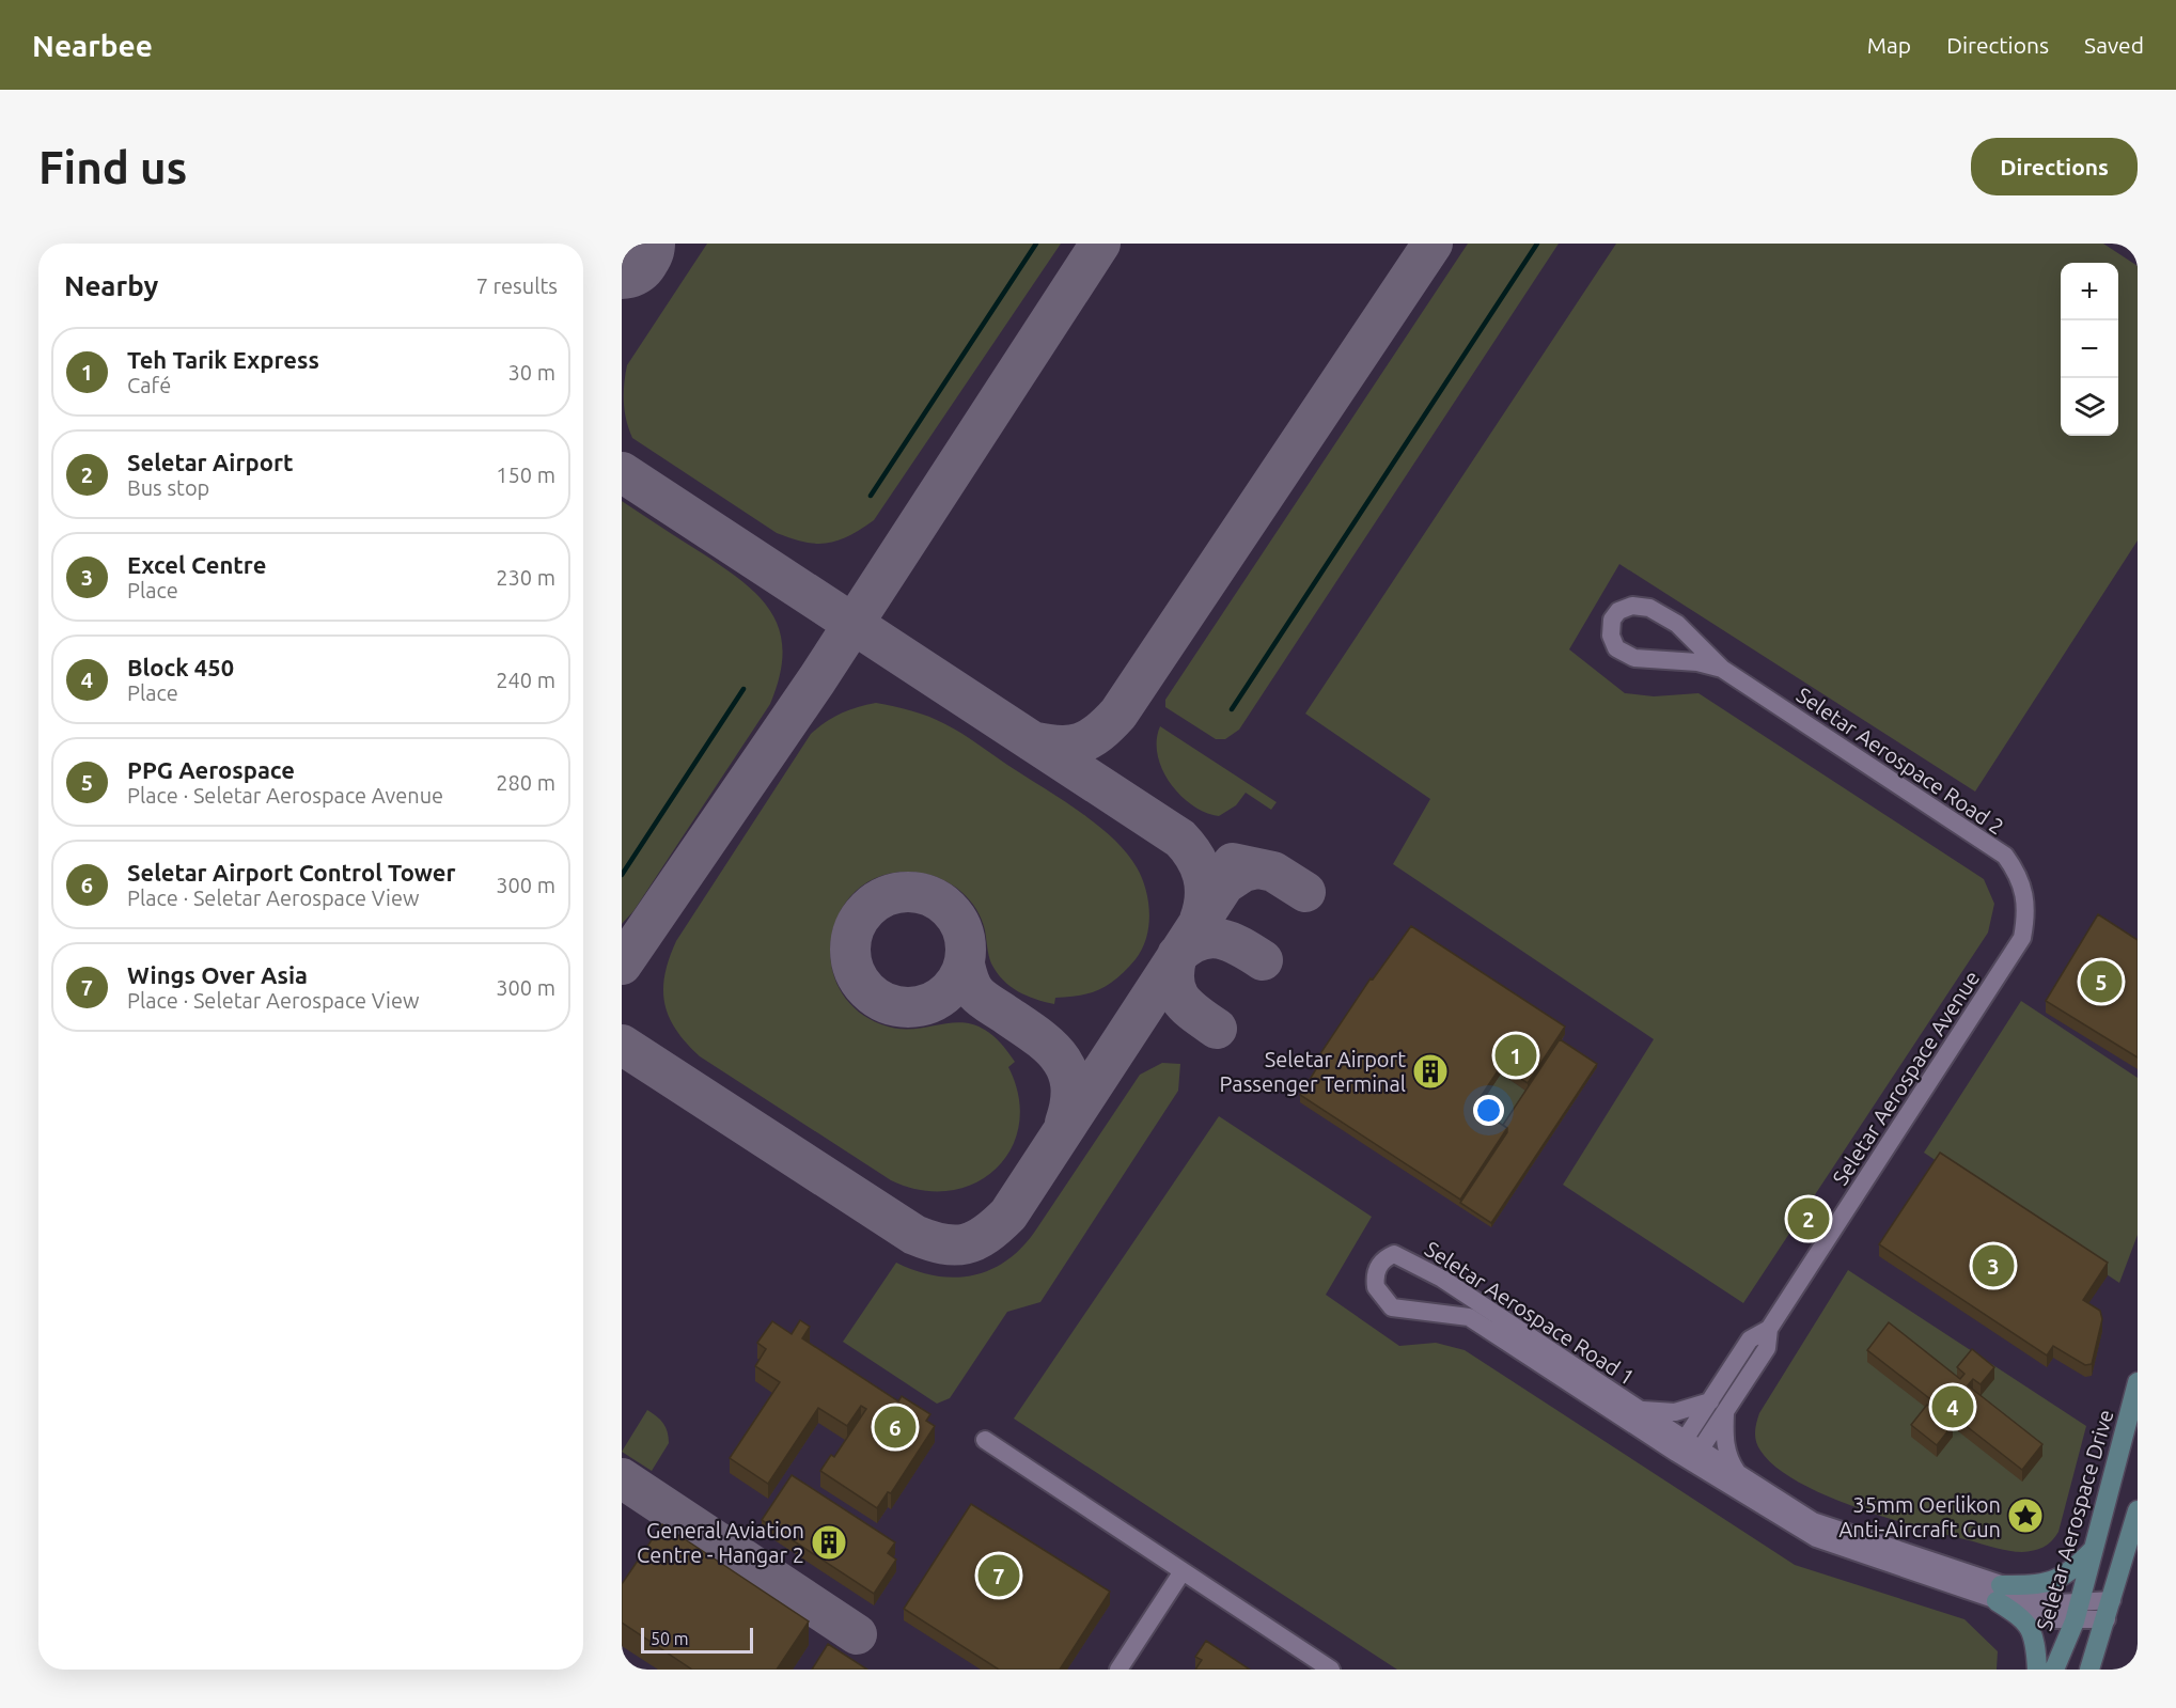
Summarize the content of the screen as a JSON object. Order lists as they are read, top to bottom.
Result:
{
  "streets": {
    "street": [
      "Seletar Aerospace Road 2",
      "Seletar Aerospace Avenue",
      "Seletar Aerospace Road 1",
      "Seletar Aerospace Drive"
    ]
  },
  "crossings": [
    ["Seletar Aerospace Road 2", "Seletar Aerospace Avenue"],
    ["Seletar Aerospace Avenue", "Seletar Aerospace Road 1"],
    ["Seletar Aerospace Road 1", "Seletar Aerospace Drive"]
  ],
  "places": {
    "building": ["Seletar Airport Passenger Terminal", "General Aviation Centre - Hangar 2"],
    "place": ["35mm Oerlikon Anti-Aircraft Gun"]
  },
  "scale_bar": "50 m",
  "page": {
    "header": "Nearbee",
    "nav": ["Map", "Directions", "Saved"],
    "buttons": "Directions",
    "title": "Find us",
    "heading": ["Nearby", "7 results"],
    "map_buttons": ["+", "−"],
    "list": [
      {
        "mark": "1",
        "name": "Teh Tarik Express",
        "note": "Café",
        "value": "30 m"
      },
      {
        "mark": "2",
        "name": "Seletar Airport",
        "note": "Bus stop",
        "value": "150 m"
      },
      {
        "mark": "3",
        "name": "Excel Centre",
        "note": "Place",
        "value": "230 m"
      },
      {
        "mark": "4",
        "name": "Block 450",
        "note": "Place",
        "value": "240 m"
      },
      {
        "mark": "5",
        "name": "PPG Aerospace",
        "note": "Place · Seletar Aerospace Avenue",
        "value": "280 m"
      },
      {
        "mark": "6",
        "name": "Seletar Airport Control Tower",
        "note": "Place · Seletar Aerospace View",
        "value": "300 m"
      },
      {
        "mark": "7",
        "name": "Wings Over Asia",
        "note": "Place · Seletar Aerospace View",
        "value": "300 m"
      }
    ],
    "pins": [
      "5",
      "1",
      "2",
      "3",
      "4",
      "6",
      "7"
    ],
    "scale": "50 m"
  }
}
